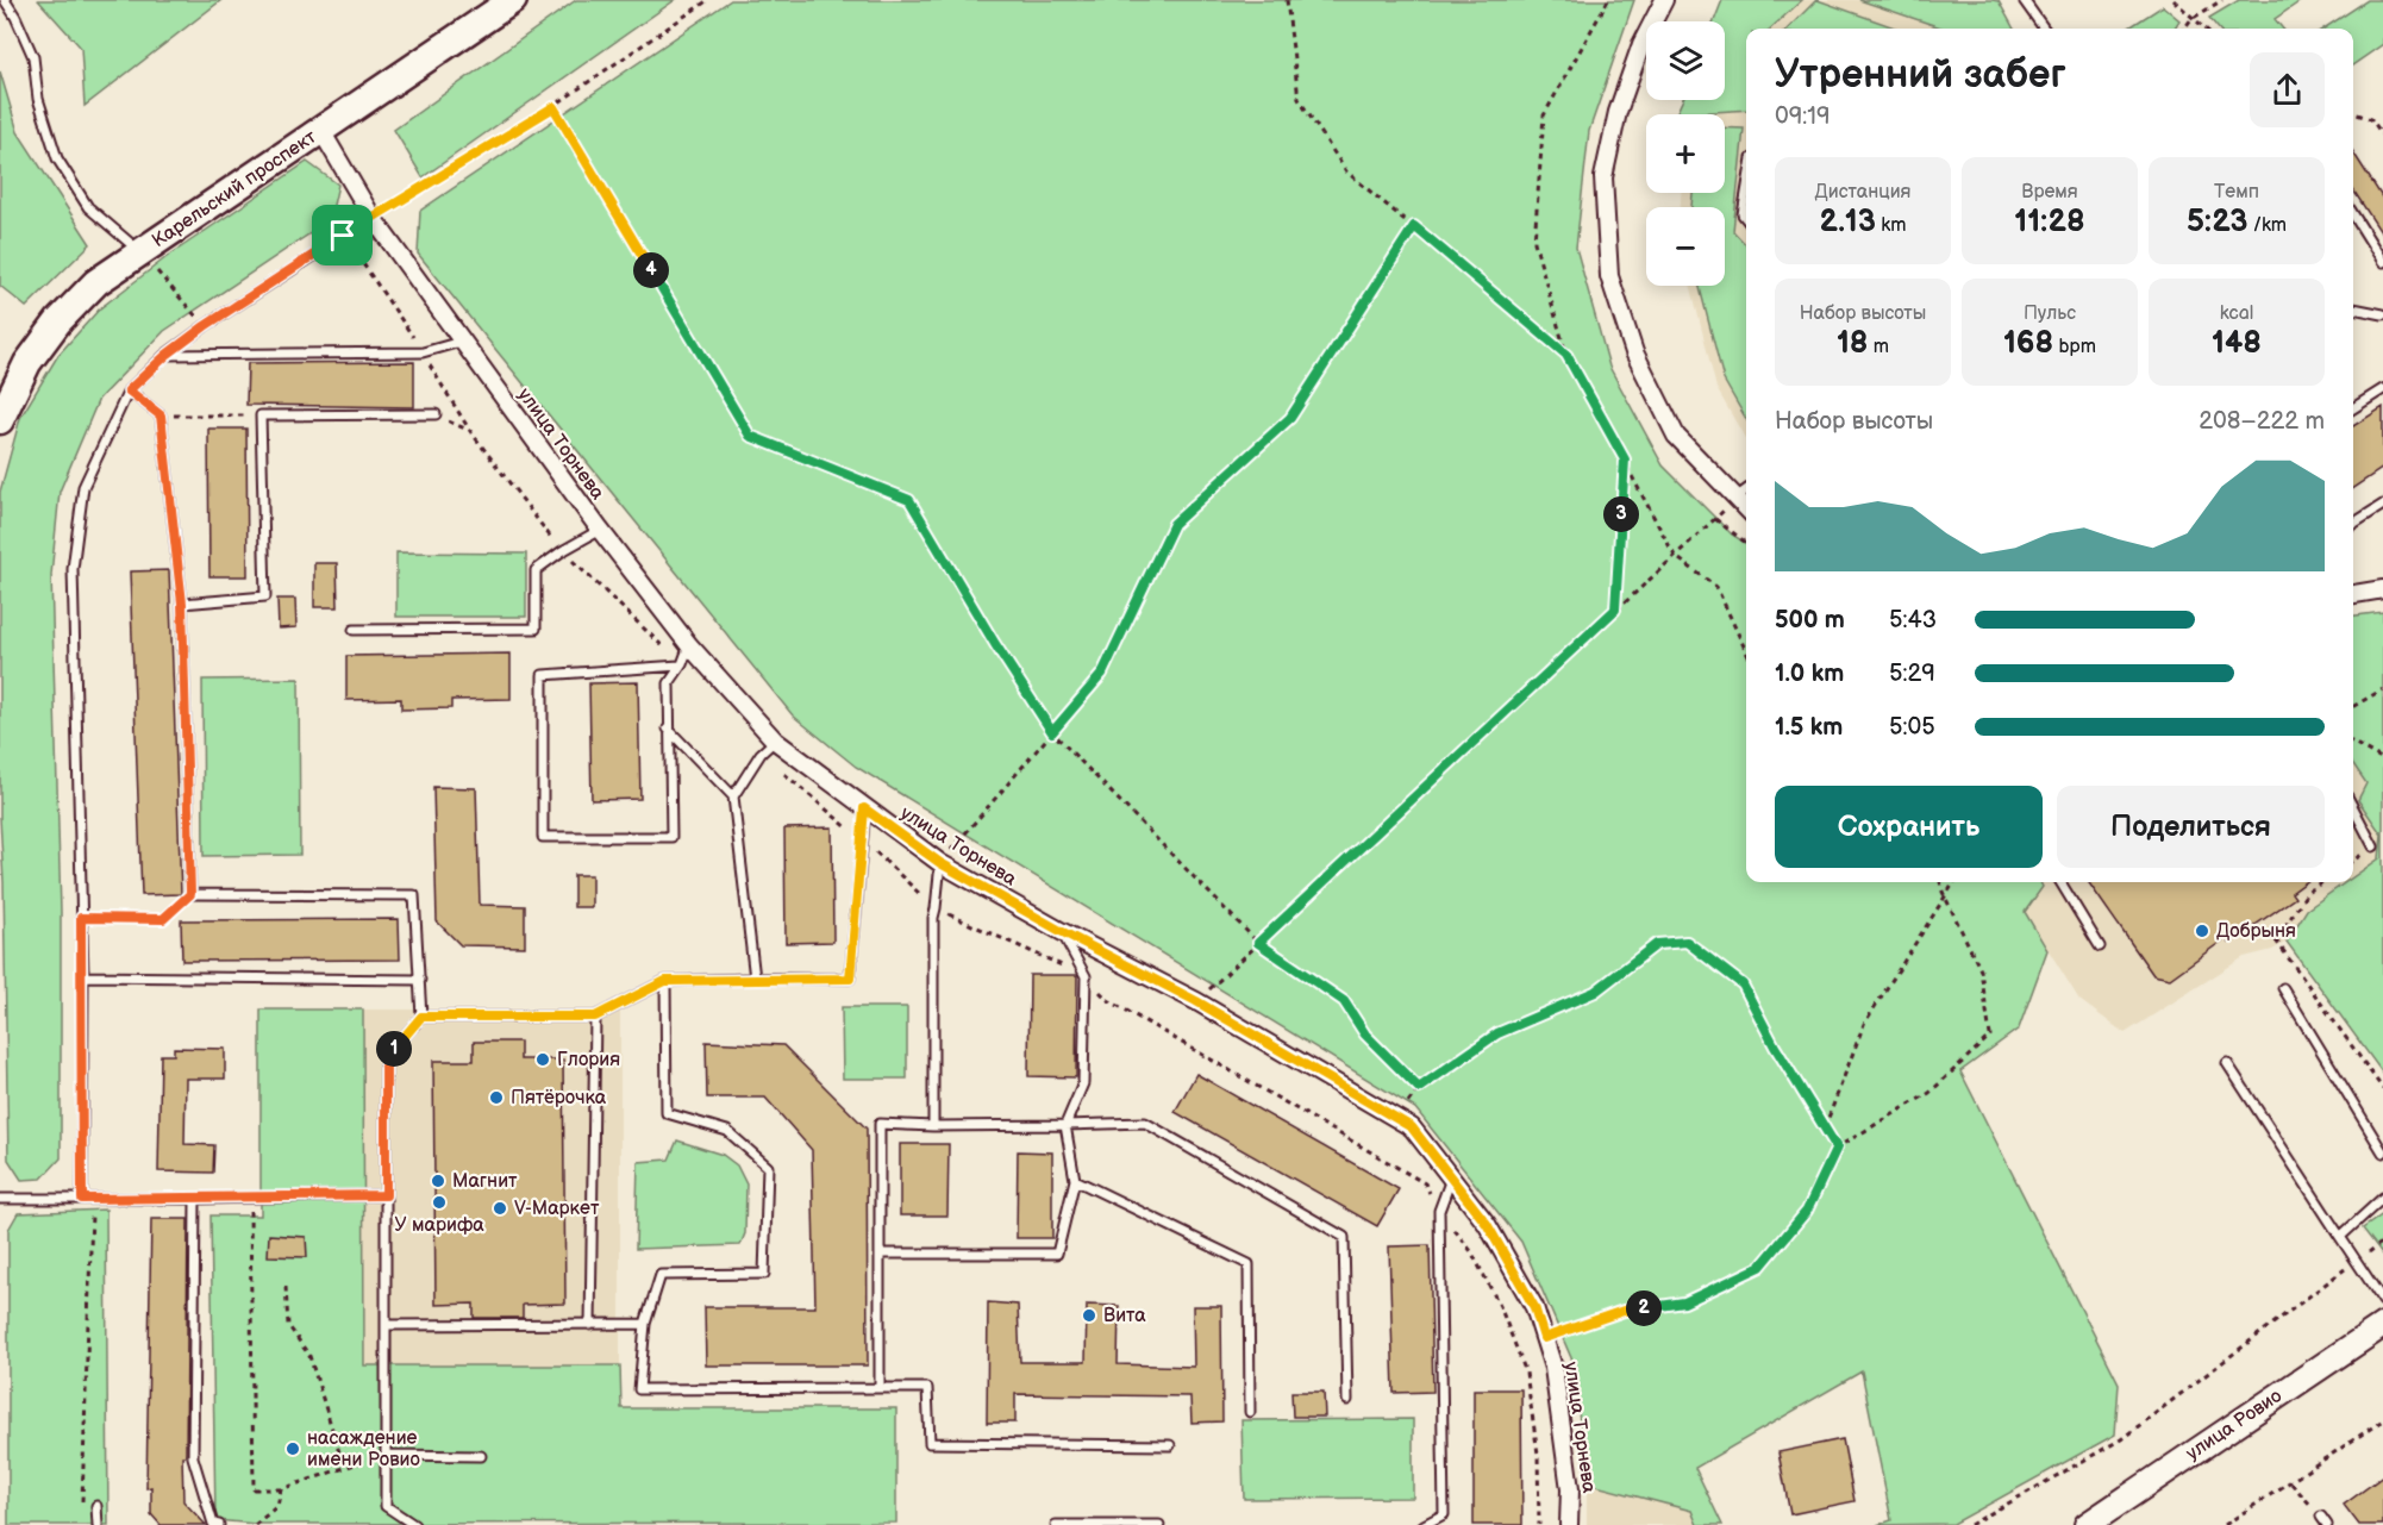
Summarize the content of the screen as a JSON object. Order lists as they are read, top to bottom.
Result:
{
  "streets": {
    "main road": ["Карельский проспект", "улица Ровио"],
    "street": ["улица Торнева"]
  },
  "crossings": [
    ["Карельский проспект", "улица Торнева"]
  ],
  "places": [
    "Добрыня",
    "Глория",
    "Пятёрочка",
    "Магнит",
    "У марифа",
    "V-Маркет",
    "Вита",
    "насаждение имени Ровио"
  ],
  "page": {
    "map_buttons": ["+", "−"],
    "heading": ["Утренний забег", "09:19"],
    "stats": [
      ["Дистанция", "2.13 km"],
      ["Время", "11:28"],
      ["Темп", "5:23 /km"],
      ["Набор высоты", "18 m"],
      ["Пульс", "168 bpm"],
      ["kcal", "148"]
    ],
    "pins": [
      "4",
      "3",
      "1",
      "2"
    ],
    "chart": ["Набор высоты", "208–222 m"],
    "list": [
      {
        "name": "500 m",
        "note": "5:43"
      },
      {
        "name": "1.0 km",
        "note": "5:29"
      },
      {
        "name": "1.5 km",
        "note": "5:05"
      }
    ],
    "buttons": ["Сохранить", "Поделиться"]
  }
}
